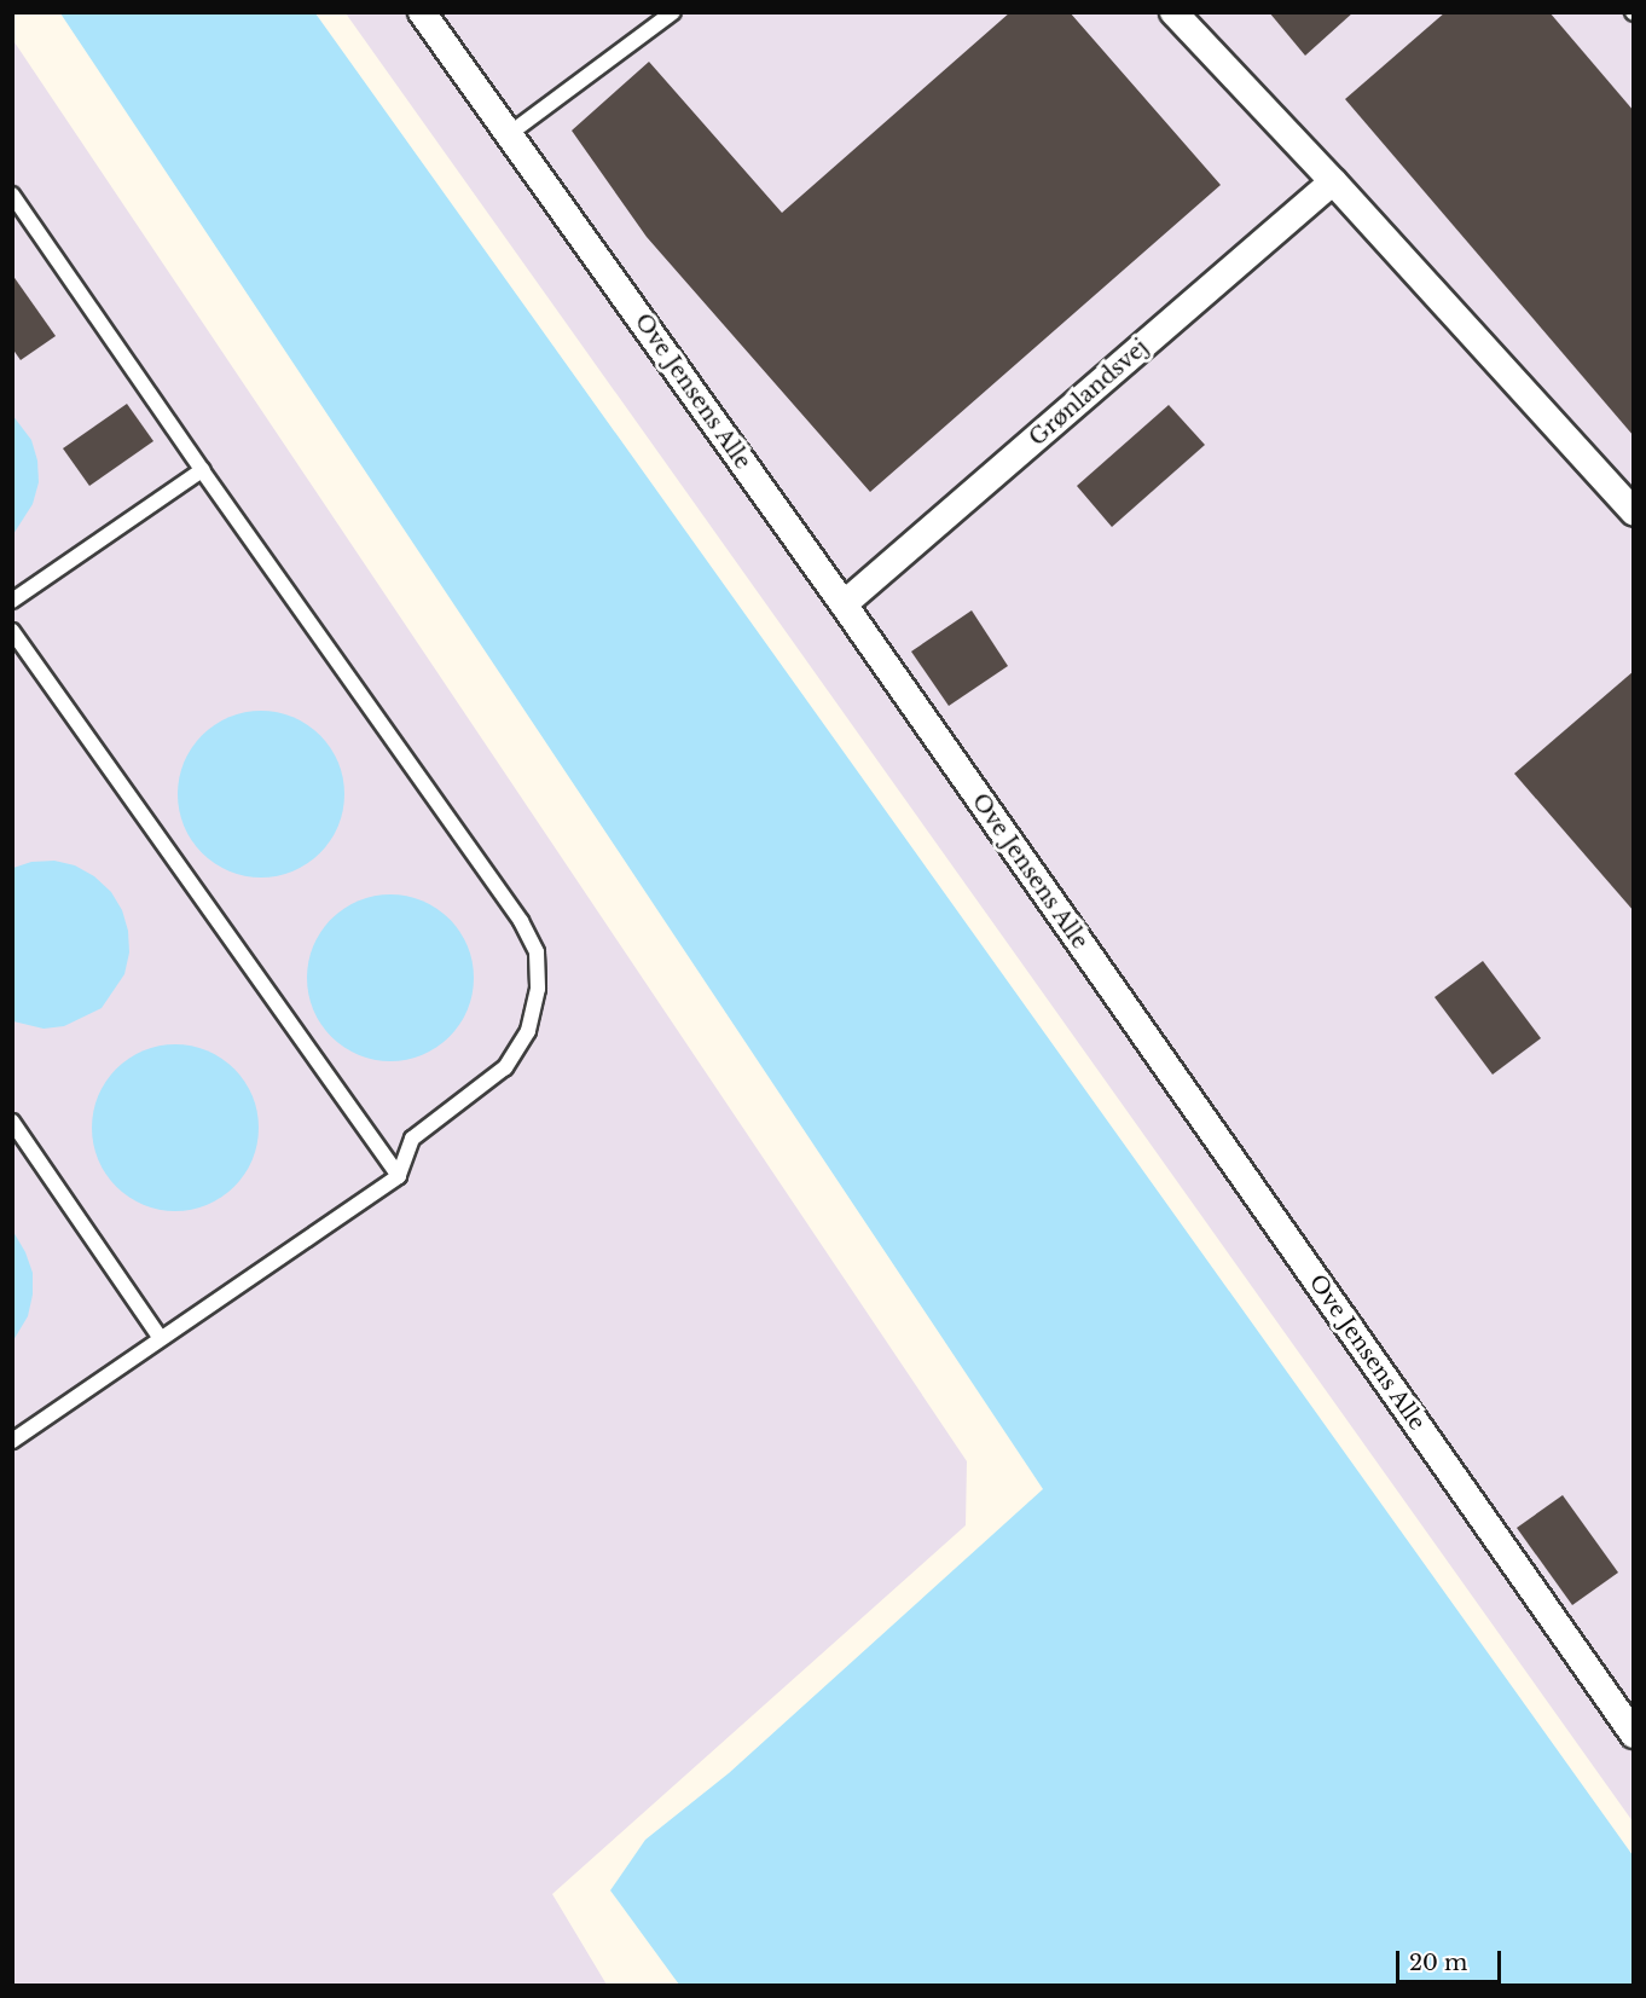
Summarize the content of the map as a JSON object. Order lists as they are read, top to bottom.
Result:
{
  "streets": {
    "street": ["Ove Jensens Alle", "Grønlandsvej"]
  },
  "crossings": [
    ["Ove Jensens Alle", "Grønlandsvej"]
  ],
  "scale_bar": "20 m"
}
